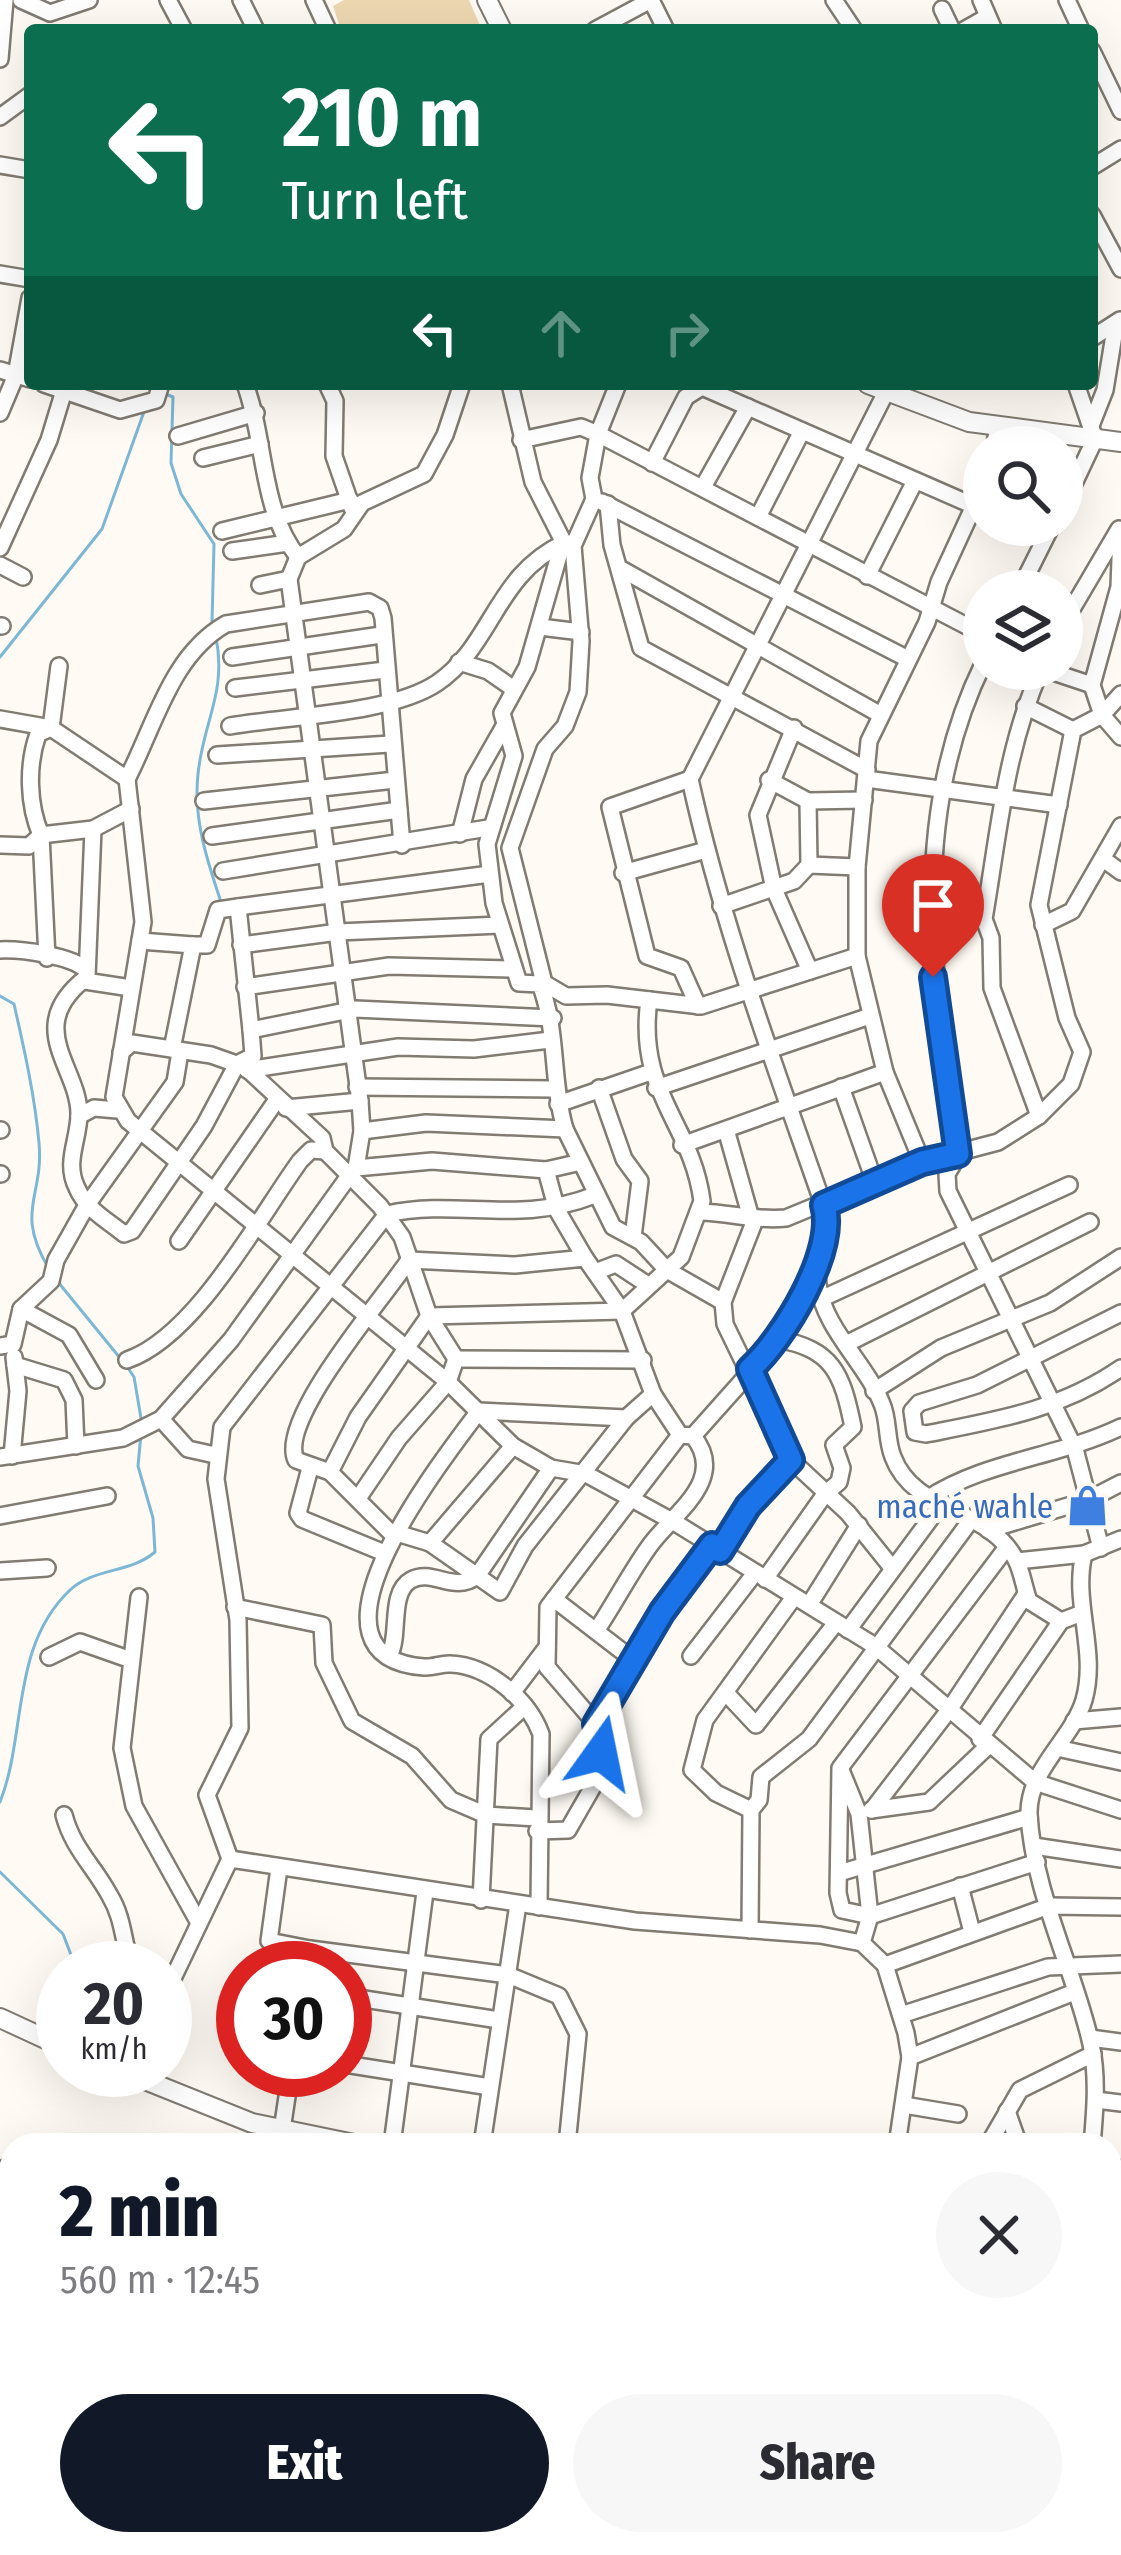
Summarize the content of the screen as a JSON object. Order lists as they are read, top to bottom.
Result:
{
  "places": {
    "shop": ["maché wahle"]
  },
  "page": {
    "turn": ["210 m", "Turn left"],
    "speed": "20 km/h",
    "limit": "30",
    "heading": ["2 min", "560 m · 12:45"],
    "buttons": ["Exit", "Share"]
  }
}
